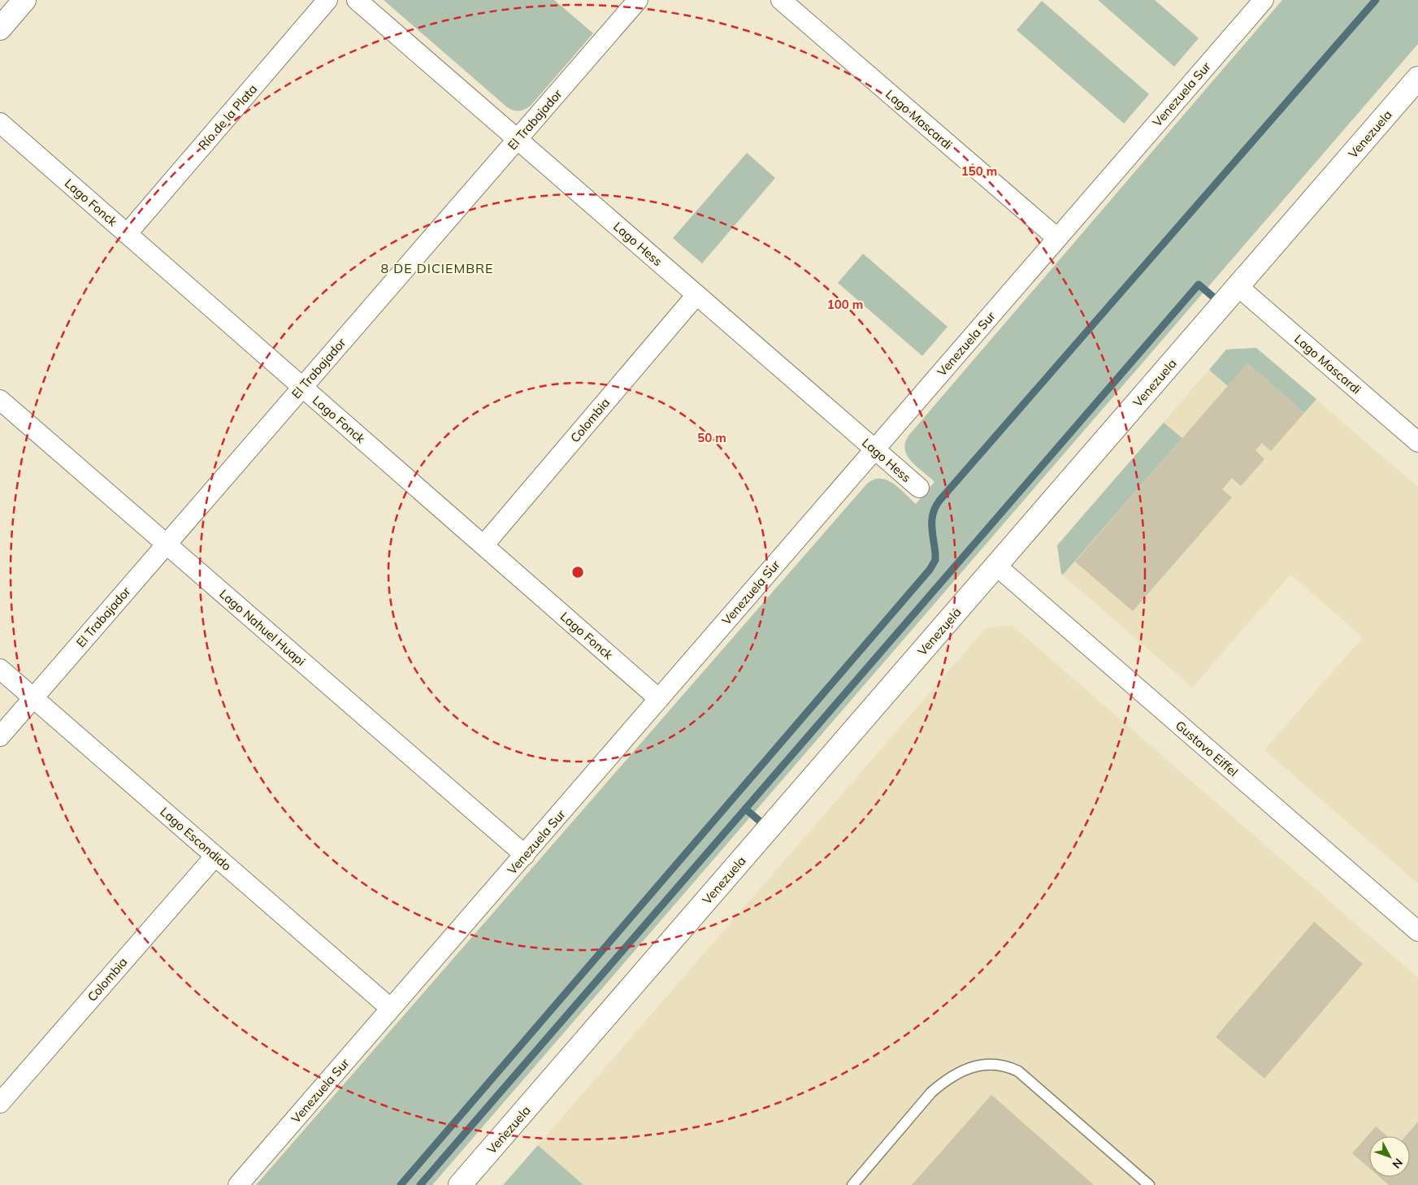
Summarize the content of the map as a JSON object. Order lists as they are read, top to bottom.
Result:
{
  "streets": {
    "street": [
      "Venezuela Sur",
      "Río de la Plata",
      "El Trabajador",
      "Lago Mascardi",
      "Venezuela",
      "Lago Fonck",
      "Lago Hess",
      "Colombia",
      "Lago Nahuel Huapi",
      "Gustavo Eiffel",
      "Lago Escondido"
    ]
  },
  "crossings": [
    ["Venezuela Sur", "Lago Mascardi"],
    ["Venezuela Sur", "Lago Fonck"],
    ["Venezuela Sur", "Lago Hess"],
    ["Venezuela Sur", "Lago Nahuel Huapi"],
    ["Venezuela Sur", "Lago Escondido"],
    ["Río de la Plata", "Lago Fonck"],
    ["El Trabajador", "Lago Fonck"],
    ["El Trabajador", "Lago Hess"],
    ["El Trabajador", "Lago Nahuel Huapi"],
    ["El Trabajador", "Lago Escondido"],
    ["Lago Mascardi", "Venezuela"],
    ["Venezuela", "Gustavo Eiffel"],
    ["Lago Fonck", "Colombia"],
    ["Lago Hess", "Colombia"],
    ["Colombia", "Lago Escondido"]
  ],
  "districts": ["8 DE DICIEMBRE"],
  "north": "bottom right",
  "rings": ["150 m", "100 m", "50 m"]
}
